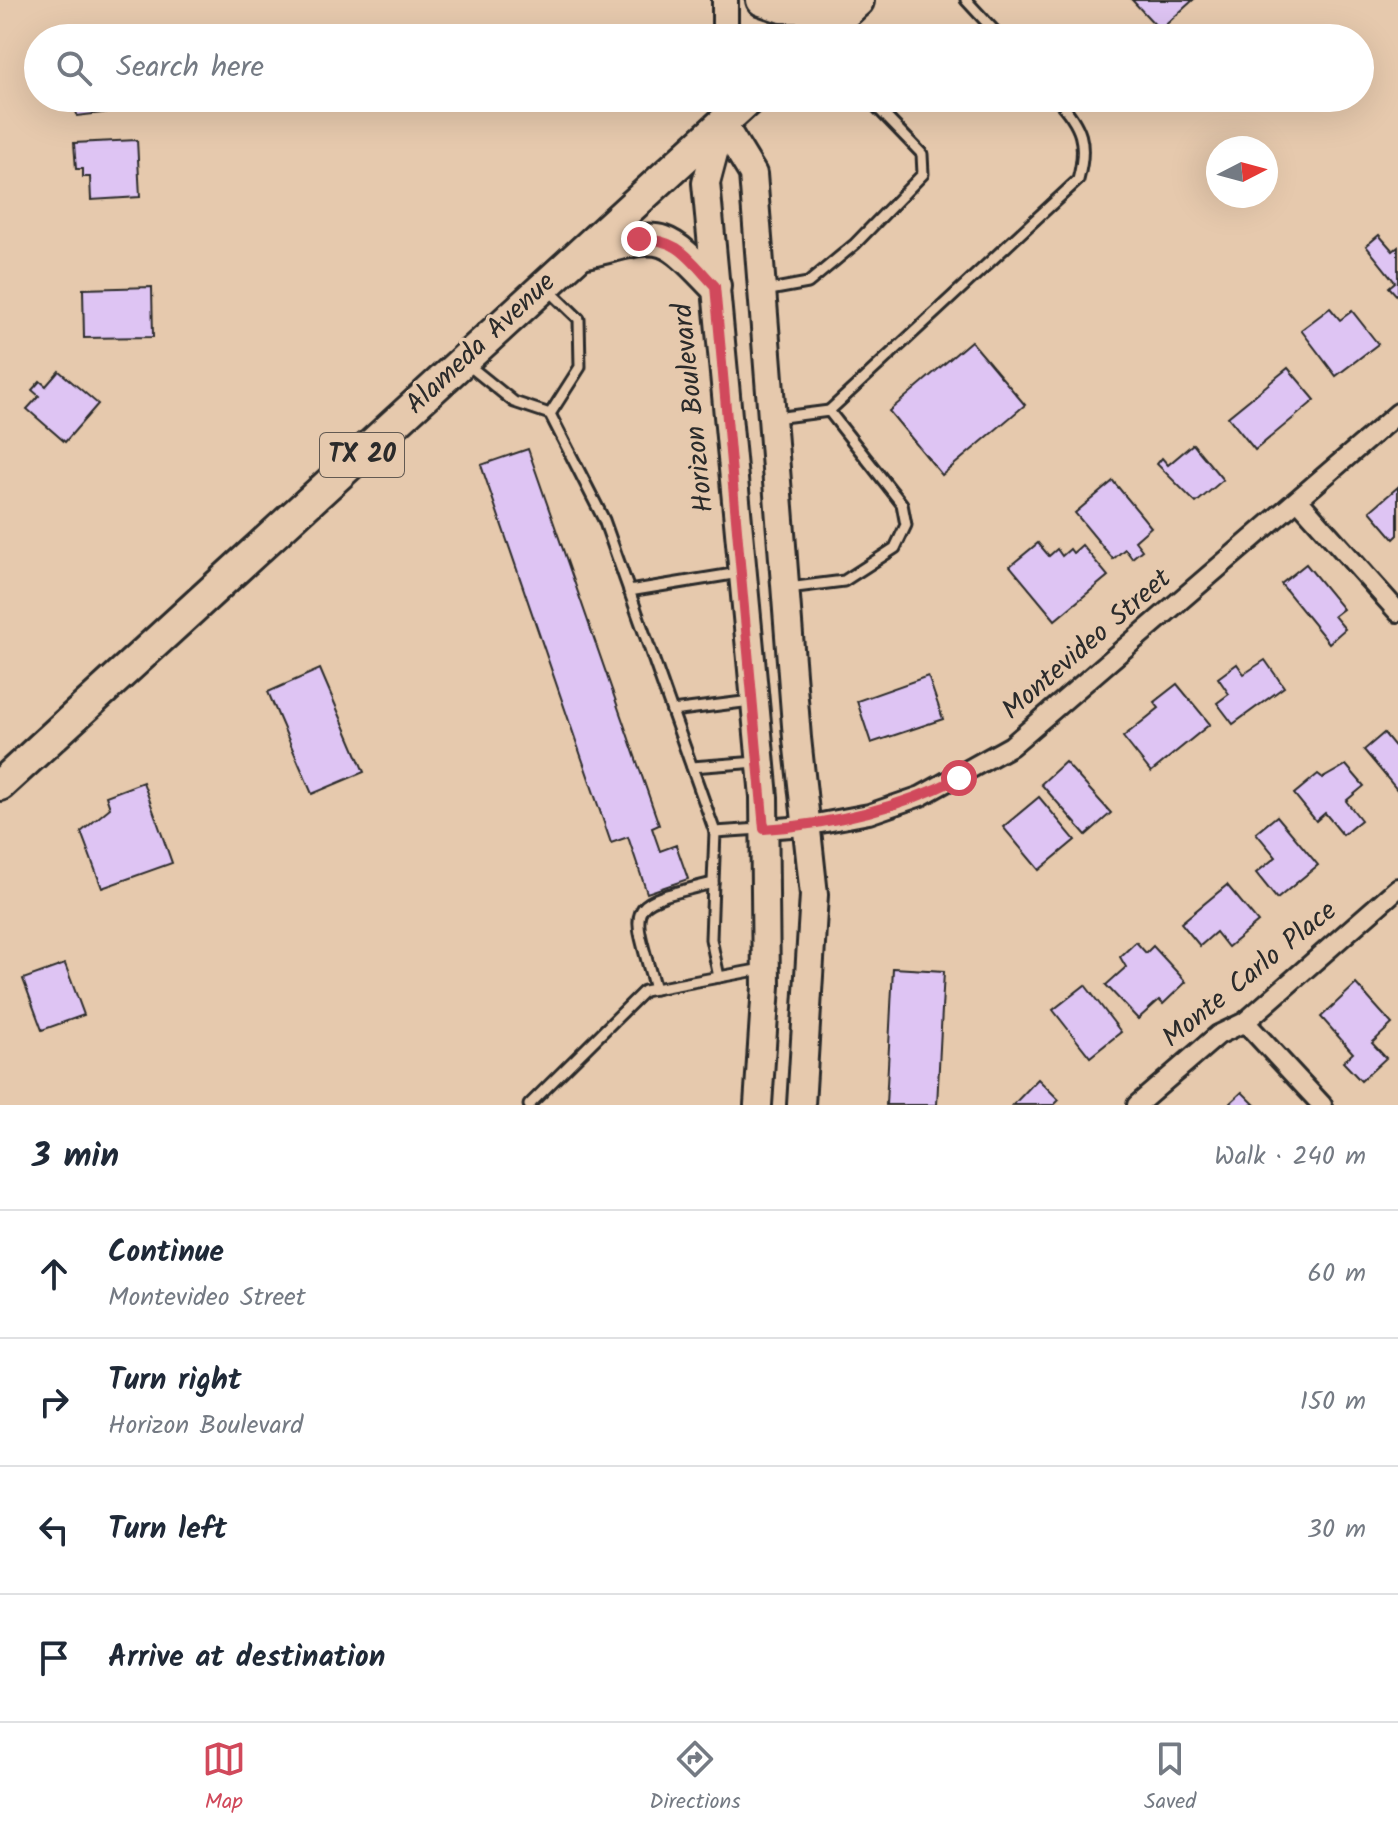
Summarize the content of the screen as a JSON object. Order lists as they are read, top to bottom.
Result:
{
  "streets": {
    "main road": ["Alameda Avenue", "Horizon Boulevard", "TX 20"],
    "street": ["Montevideo Street", "Monte Carlo Place"]
  },
  "crossings": [
    ["Horizon Boulevard", "Montevideo Street"]
  ],
  "north": "right",
  "page": {
    "search": "Search here",
    "heading": ["3 min", "Walk · 240 m"],
    "list": [
      ["Continue", "Montevideo Street", "60 m"],
      ["Turn right", "Horizon Boulevard", "150 m"],
      ["Turn left", "30 m"],
      "Arrive at destination"
    ],
    "nav": ["Map", "Directions", "Saved"]
  }
}
